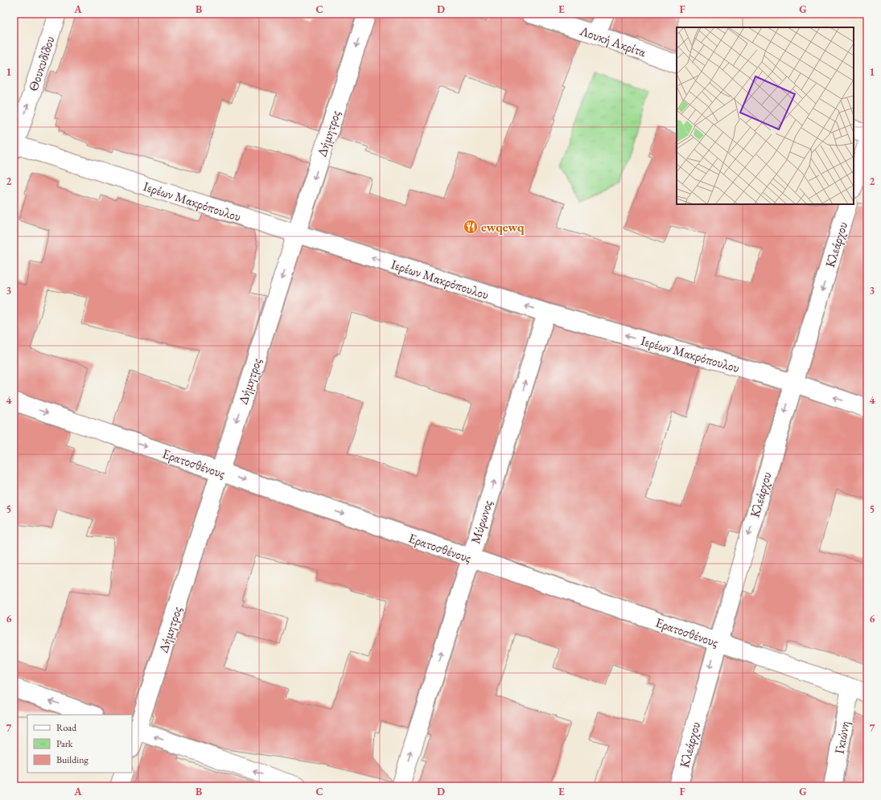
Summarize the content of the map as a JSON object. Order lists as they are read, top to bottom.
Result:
{
  "streets": {
    "street": [
      "Λουκή Ακρίτα",
      "Θουκυδίδου",
      "Δήμητρος",
      "Ιερέων Μακρόπουλου",
      "Κλεάρχου",
      "Ερατοσθένους",
      "Μύρωνος",
      "Γκιώνη"
    ]
  },
  "crossings": [
    ["Θουκυδίδου", "Ιερέων Μακρόπουλου"],
    ["Δήμητρος", "Ιερέων Μακρόπουλου"],
    ["Δήμητρος", "Ερατοσθένους"],
    ["Ιερέων Μακρόπουλου", "Κλεάρχου"],
    ["Ιερέων Μακρόπουλου", "Μύρωνος"],
    ["Κλεάρχου", "Ερατοσθένους"],
    ["Ερατοσθένους", "Μύρωνος"],
    ["Ερατοσθένους", "Γκιώνη"]
  ],
  "one_way": [
    "Θουκυδίδου",
    "Δήμητρος",
    "Ιερέων Μακρόπουλου",
    "Κλεάρχου",
    "Ερατοσθένους",
    "Μύρωνος"
  ],
  "places": {
    "restaurant": ["ewqewq"]
  },
  "legend": ["Road", "Park", "Building"],
  "grid": {
    "columns": [
      "A",
      "B",
      "C",
      "D",
      "E",
      "F",
      "G"
    ],
    "rows": [
      "1",
      "2",
      "3",
      "4",
      "5",
      "6",
      "7"
    ]
  }
}
